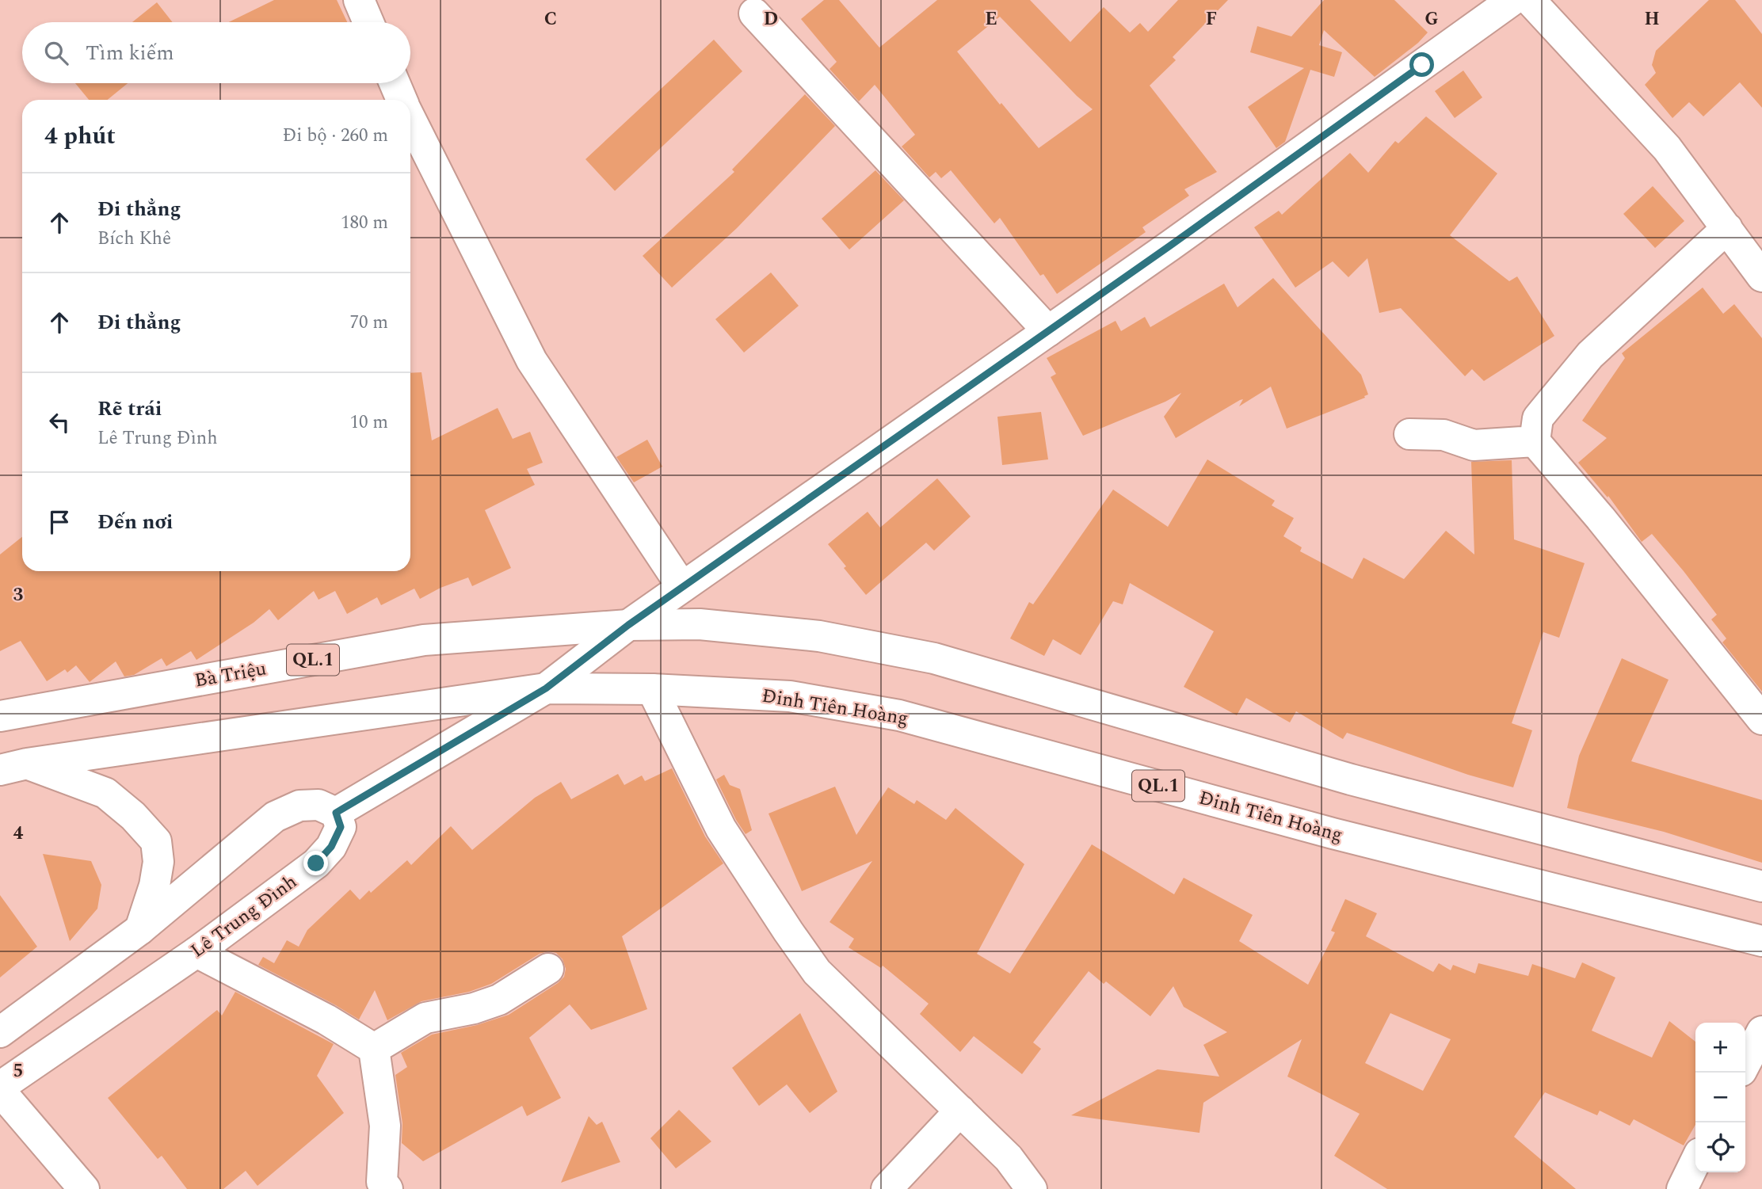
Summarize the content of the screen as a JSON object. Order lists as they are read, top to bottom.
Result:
{
  "streets": {
    "main road": [
      "QL.1",
      "Bà Triệu",
      "Đinh Tiên Hoàng",
      "Lê Trung Đình"
    ]
  },
  "crossings": [
    ["QL.1", "Bà Triệu"],
    ["QL.1", "Đinh Tiên Hoàng"]
  ],
  "page": {
    "search": "Tìm kiếm",
    "heading": ["4 phút", "Đi bộ · 260 m"],
    "list": [
      ["Đi thẳng", "Bích Khê", "180 m"],
      ["Đi thẳng", "70 m"],
      ["Rẽ trái", "Lê Trung Đình", "10 m"],
      "Đến nơi"
    ],
    "map_buttons": ["+", "−"]
  },
  "grid": {
    "columns": [
      "C",
      "D",
      "E",
      "F",
      "G",
      "H"
    ],
    "rows": ["3", "4", "5"]
  }
}
